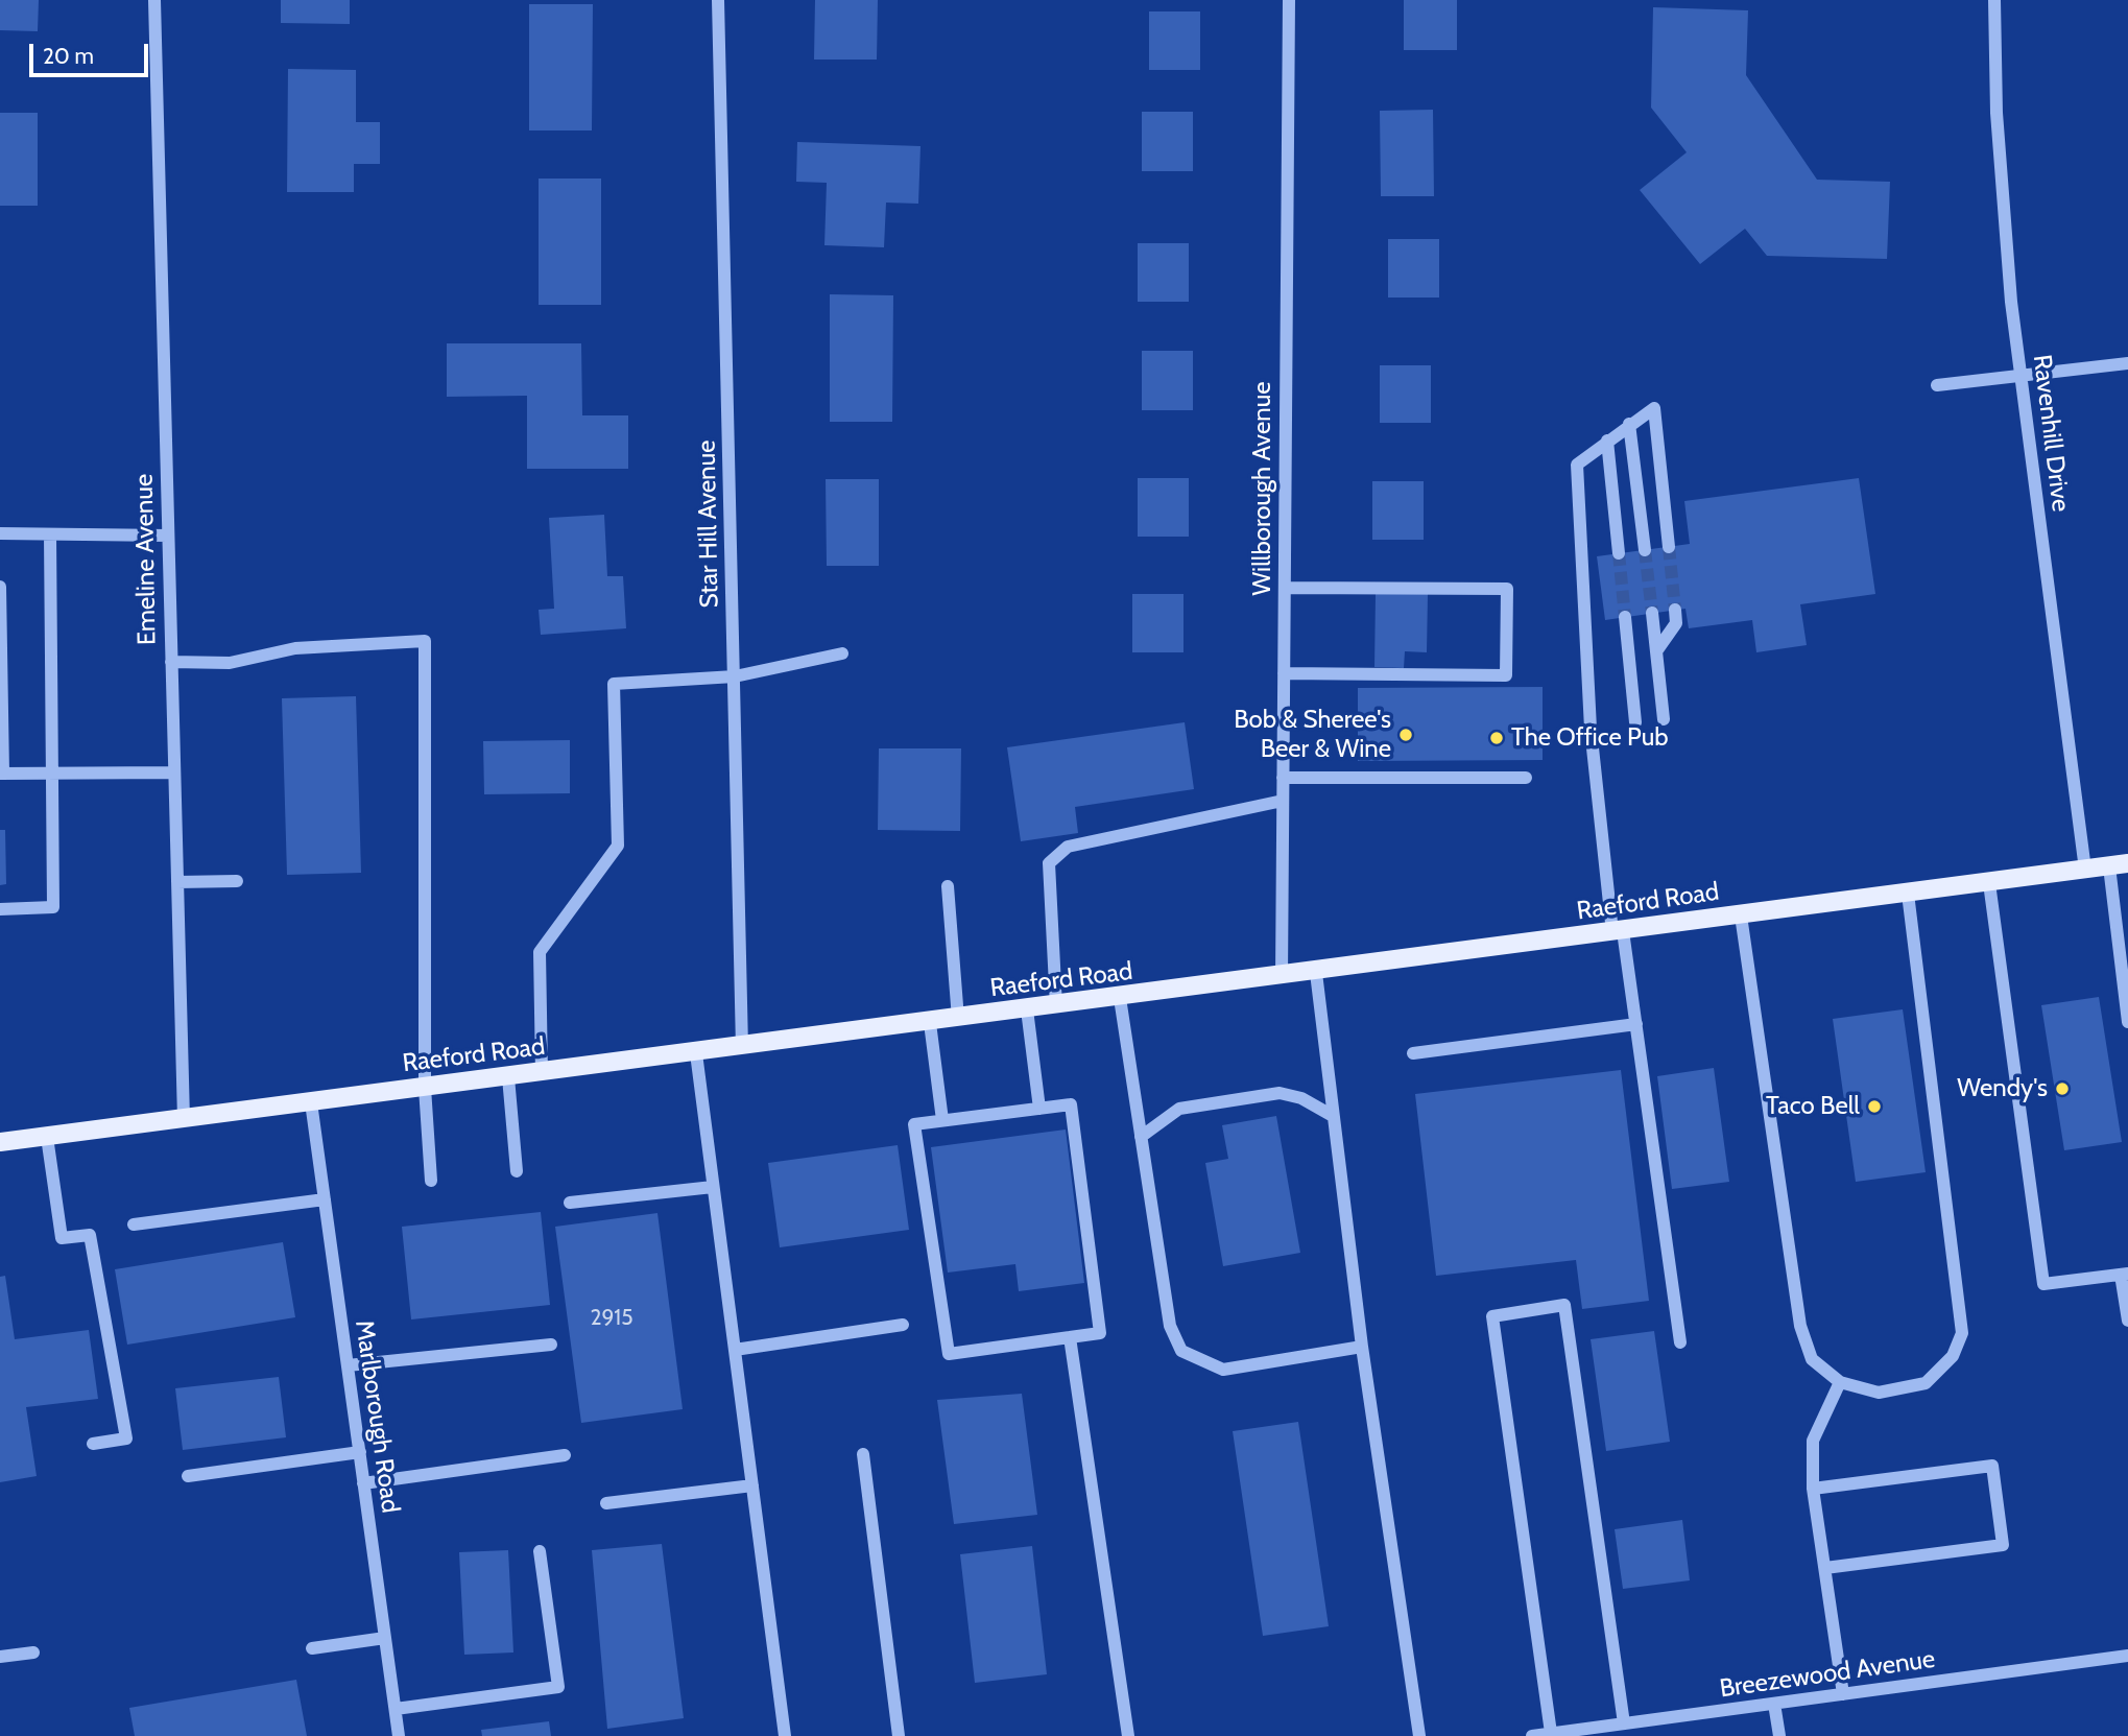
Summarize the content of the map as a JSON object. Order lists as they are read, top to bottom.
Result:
{
  "streets": {
    "main road": ["Raeford Road"],
    "street": [
      "Ravenhill Drive",
      "Willborough Avenue",
      "Star Hill Avenue",
      "Emeline Avenue",
      "Marlborough Road",
      "Breezewood Avenue"
    ]
  },
  "crossings": [
    ["Ravenhill Drive", "Raeford Road"],
    ["Willborough Avenue", "Raeford Road"],
    ["Star Hill Avenue", "Raeford Road"],
    ["Emeline Avenue", "Raeford Road"],
    ["Raeford Road", "Marlborough Road"]
  ],
  "places": [
    "Bob & Sheree's Beer & Wine",
    "The Office Pub",
    "Wendy's",
    "Taco Bell"
  ],
  "house_numbers": ["2915"],
  "scale_bar": "20 m"
}
